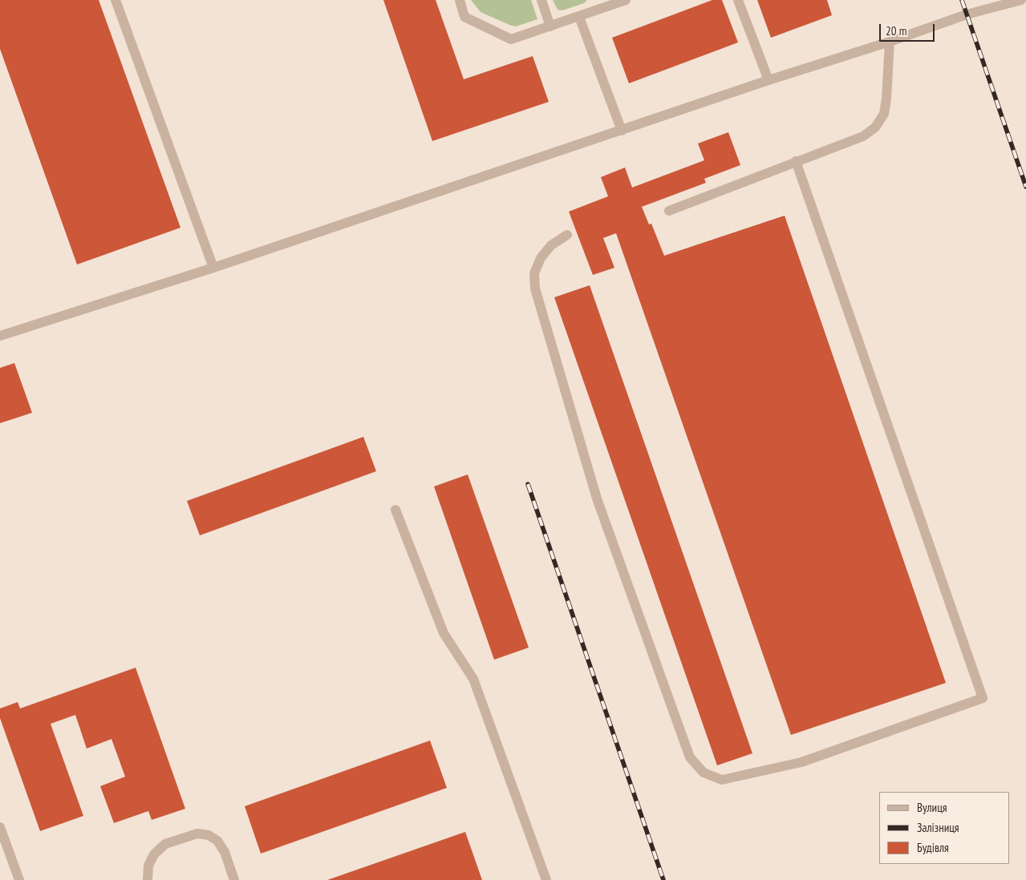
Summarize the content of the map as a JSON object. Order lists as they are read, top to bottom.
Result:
{
  "legend": ["Вулиця", "Залізниця", "Будівля"],
  "scale_bar": "20 m"
}
